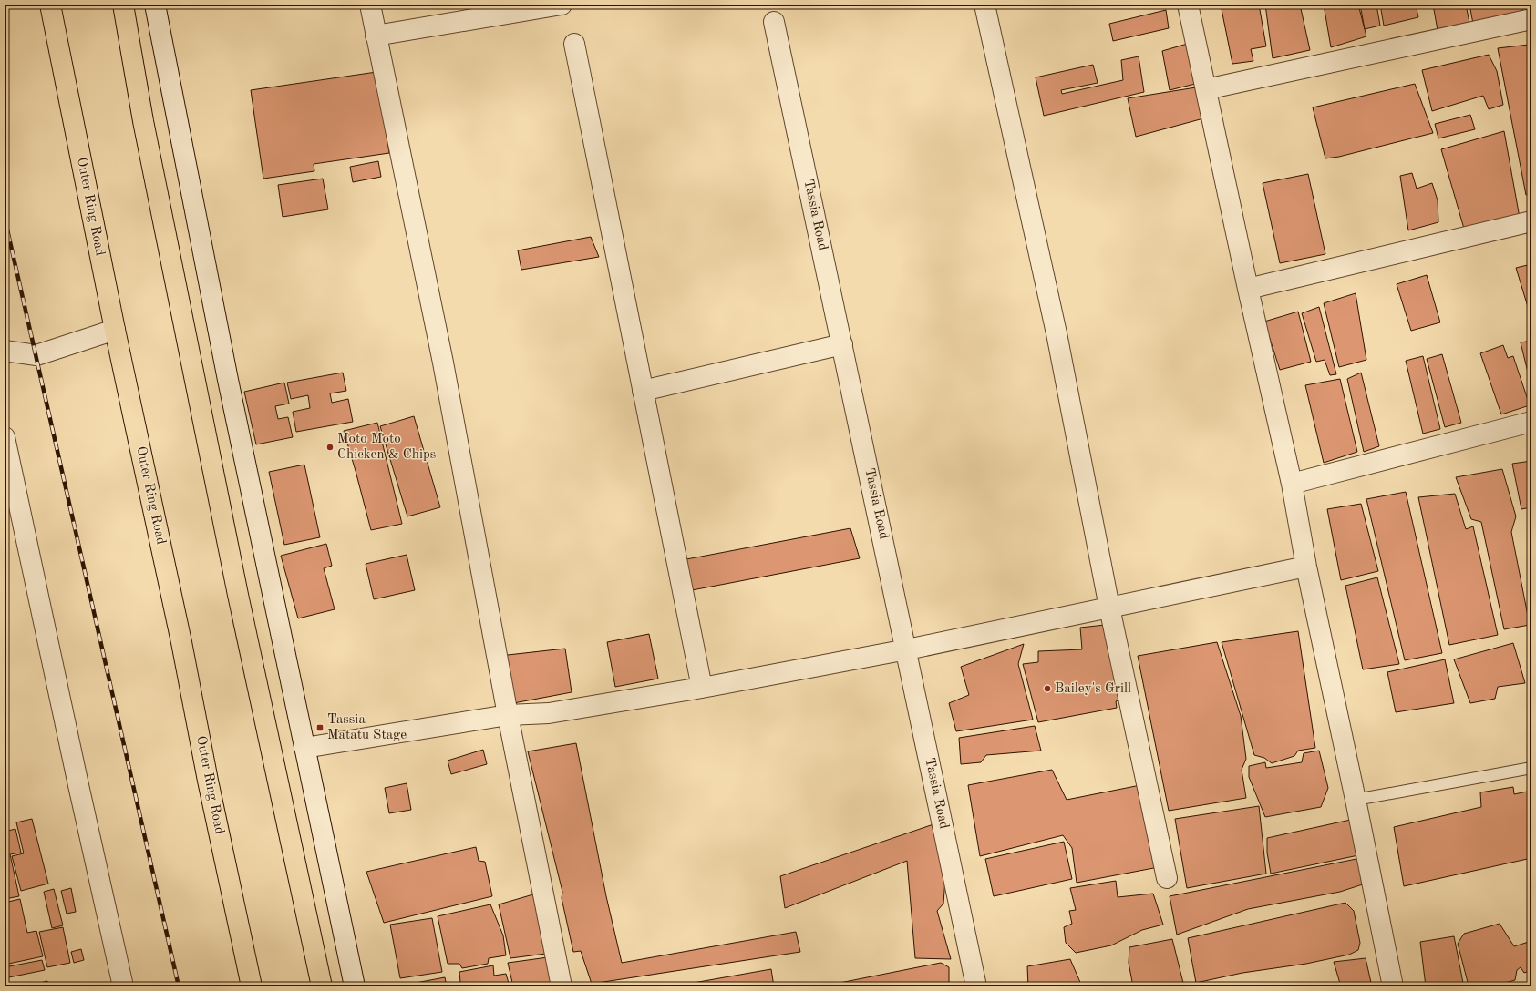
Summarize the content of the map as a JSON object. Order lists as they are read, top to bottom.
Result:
{
  "streets": {
    "main road": ["Outer Ring Road"],
    "street": ["Tassia Road"]
  },
  "places": {
    "other": ["Moto Moto Chicken & Chips", "Bailey's Grill"],
    "transit": ["Tassia Matatu Stage"]
  }
}
